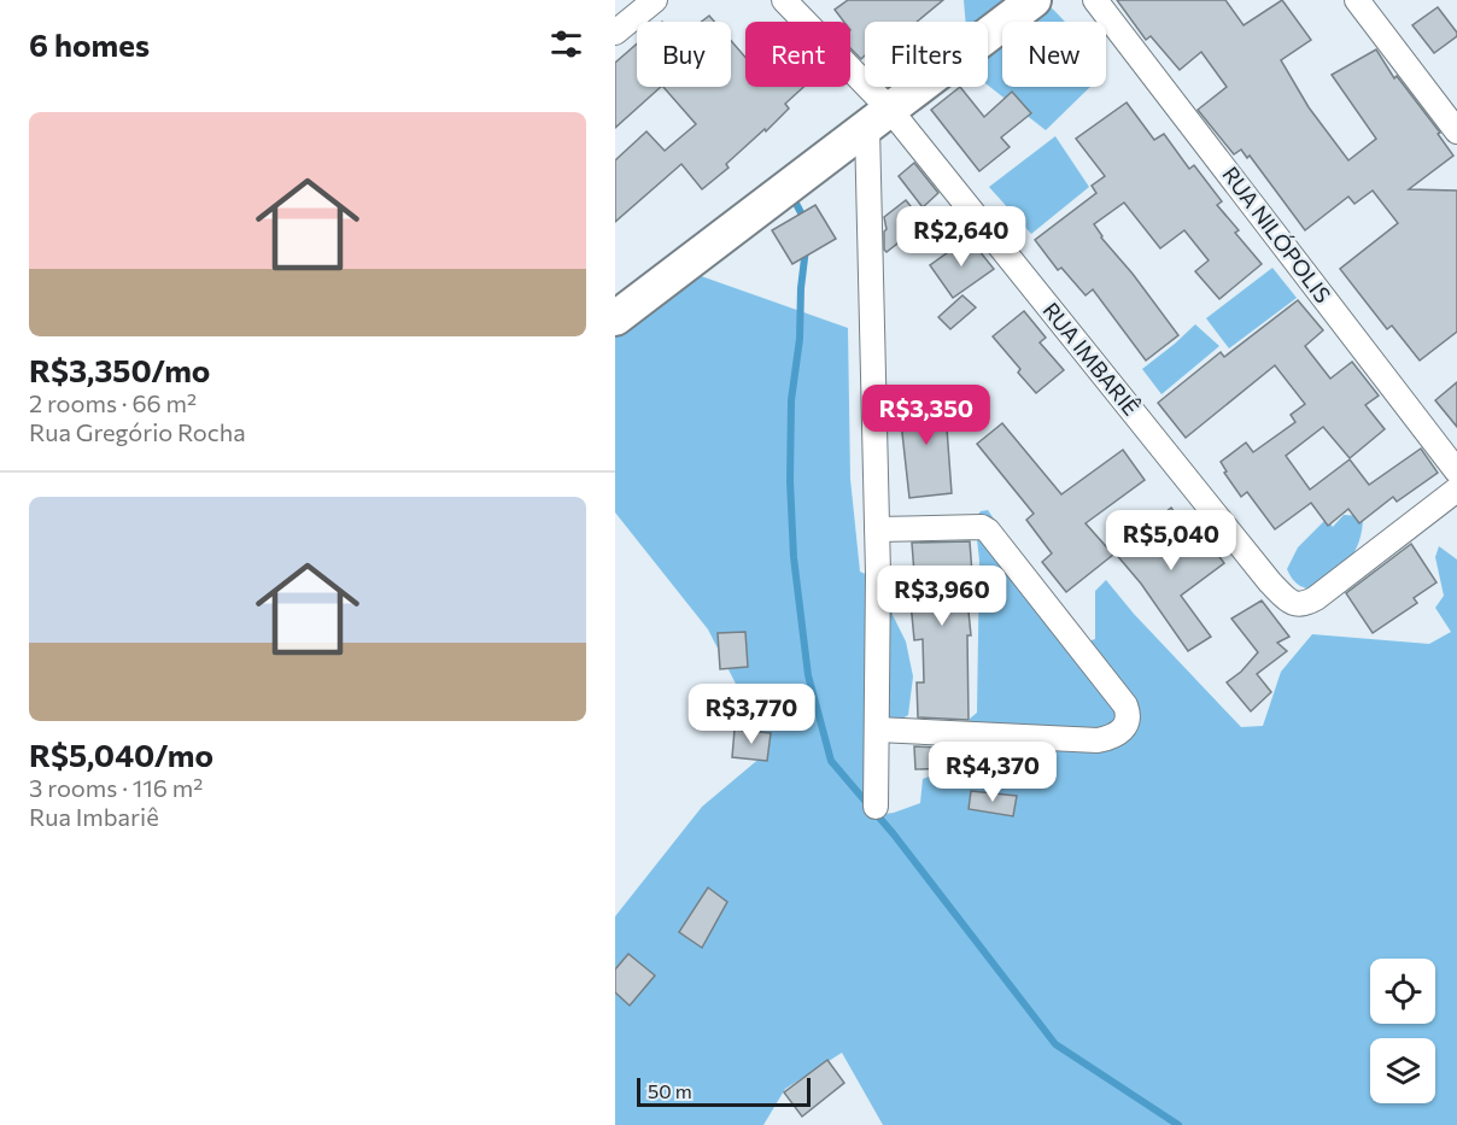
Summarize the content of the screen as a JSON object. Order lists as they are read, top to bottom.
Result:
{
  "streets": {
    "street": ["RUA NILÓPOLIS", "RUA IMBARIÊ"]
  },
  "scale_bar": "50 m",
  "page": {
    "heading": "6 homes",
    "chip": [
      "Buy",
      "Rent",
      "Filters",
      "New"
    ],
    "list": [
      {
        "name": "R$3,350/mo",
        "note": "2 rooms · 66 m² · Rua Gregório Rocha"
      },
      {
        "name": "R$5,040/mo",
        "note": "3 rooms · 116 m² · Rua Imbariê"
      }
    ],
    "price": [
      "R$2,640",
      "R$3,350",
      "R$5,040",
      "R$3,960",
      "R$3,770",
      "R$4,370"
    ],
    "scale": "50 m"
  }
}
